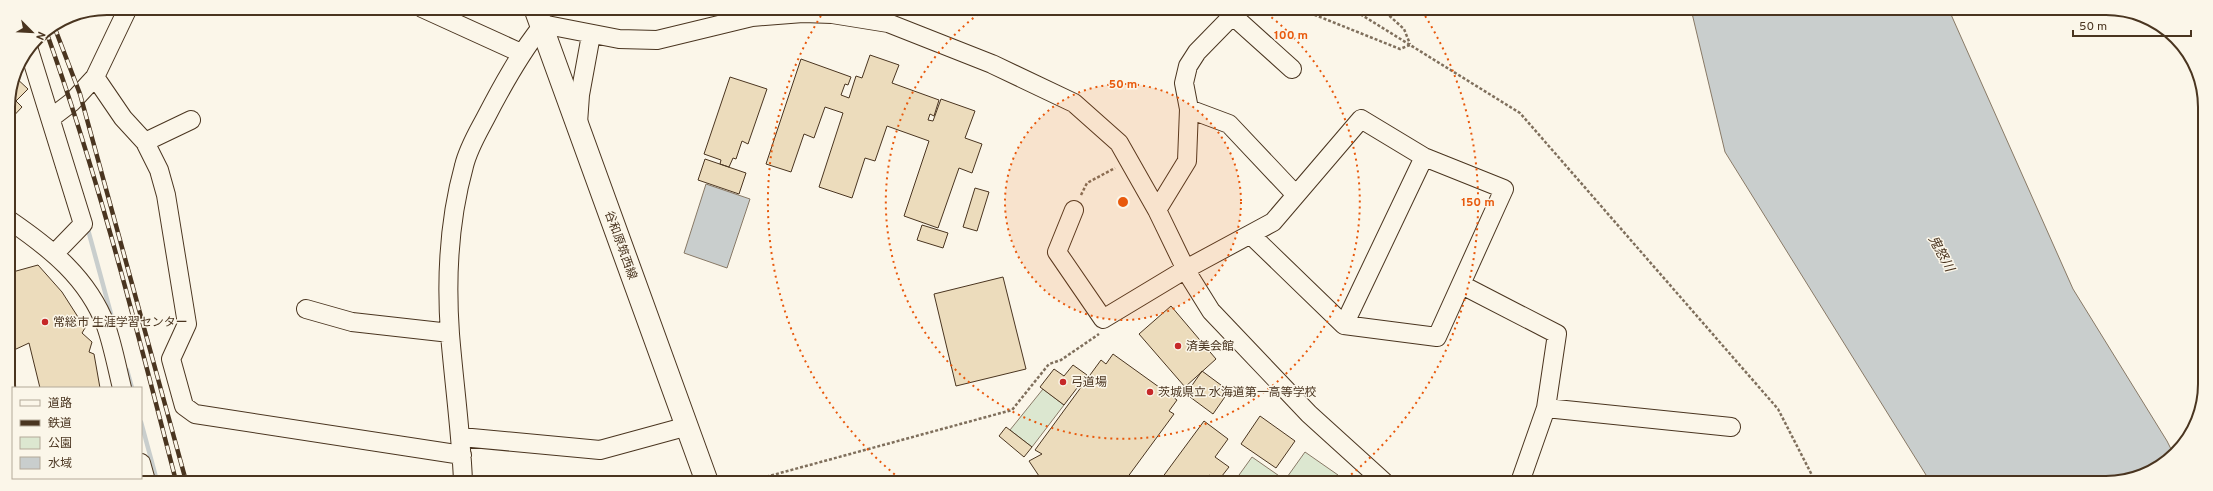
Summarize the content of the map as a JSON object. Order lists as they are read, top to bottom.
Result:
{
  "streets": {
    "main road": ["谷和原筑西線"]
  },
  "water": ["鬼怒川"],
  "places": [
    "常総市 生涯学習センター",
    "済美会館",
    "弓道場",
    "茨城県立 水海道第一高等学校"
  ],
  "legend": [
    "道路",
    "鉄道",
    "公園",
    "水域"
  ],
  "scale_bar": "50 m",
  "north": "bottom right",
  "rings": ["100 m", "50 m", "150 m"]
}
